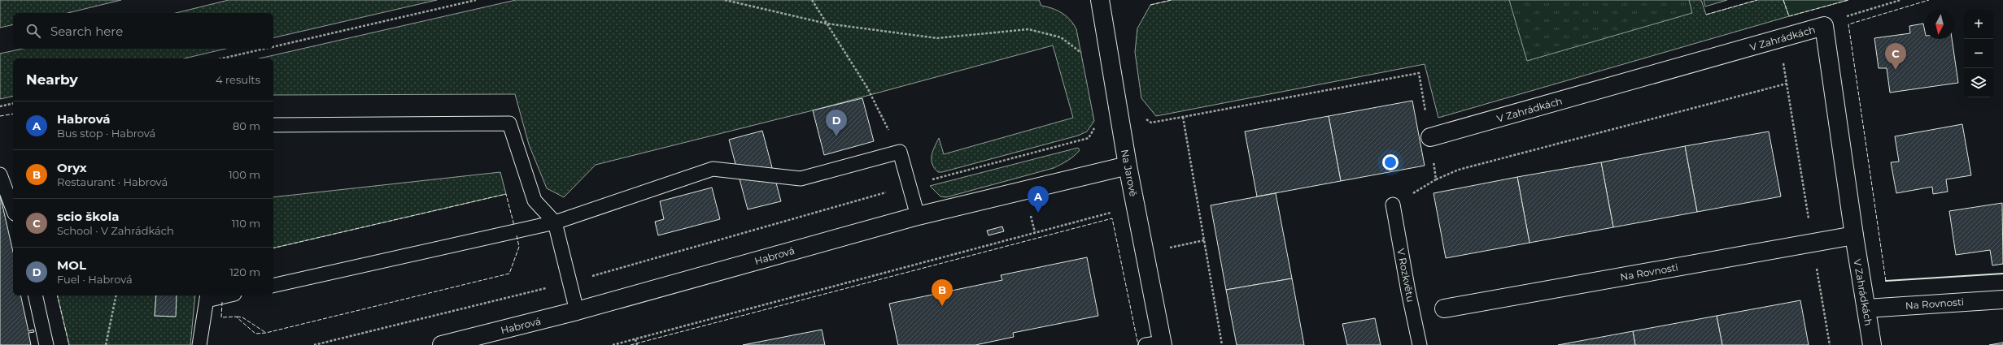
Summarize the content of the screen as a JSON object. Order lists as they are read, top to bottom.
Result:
{
  "streets": {
    "street": [
      "V Zahrádkách",
      "Na Jarově",
      "Habrová",
      "Na Rovnosti"
    ],
    "lane": ["V Rozkvětu"]
  },
  "crossings": [
    ["V Zahrádkách", "Na Rovnosti"],
    ["Na Jarově", "Habrová"]
  ],
  "north": "bottom",
  "page": {
    "map_buttons": ["+", "−"],
    "search": "Search here",
    "pins": [
      "C",
      "D",
      "A",
      "B"
    ],
    "heading": ["Nearby", "4 results"],
    "list": [
      {
        "mark": "A",
        "name": "Habrová",
        "note": "Bus stop · Habrová",
        "value": "80 m"
      },
      {
        "mark": "B",
        "name": "Oryx",
        "note": "Restaurant · Habrová",
        "value": "100 m"
      },
      {
        "mark": "C",
        "name": "scio škola",
        "note": "School · V Zahrádkách",
        "value": "110 m"
      },
      {
        "mark": "D",
        "name": "MOL",
        "note": "Fuel · Habrová",
        "value": "120 m"
      }
    ]
  }
}
